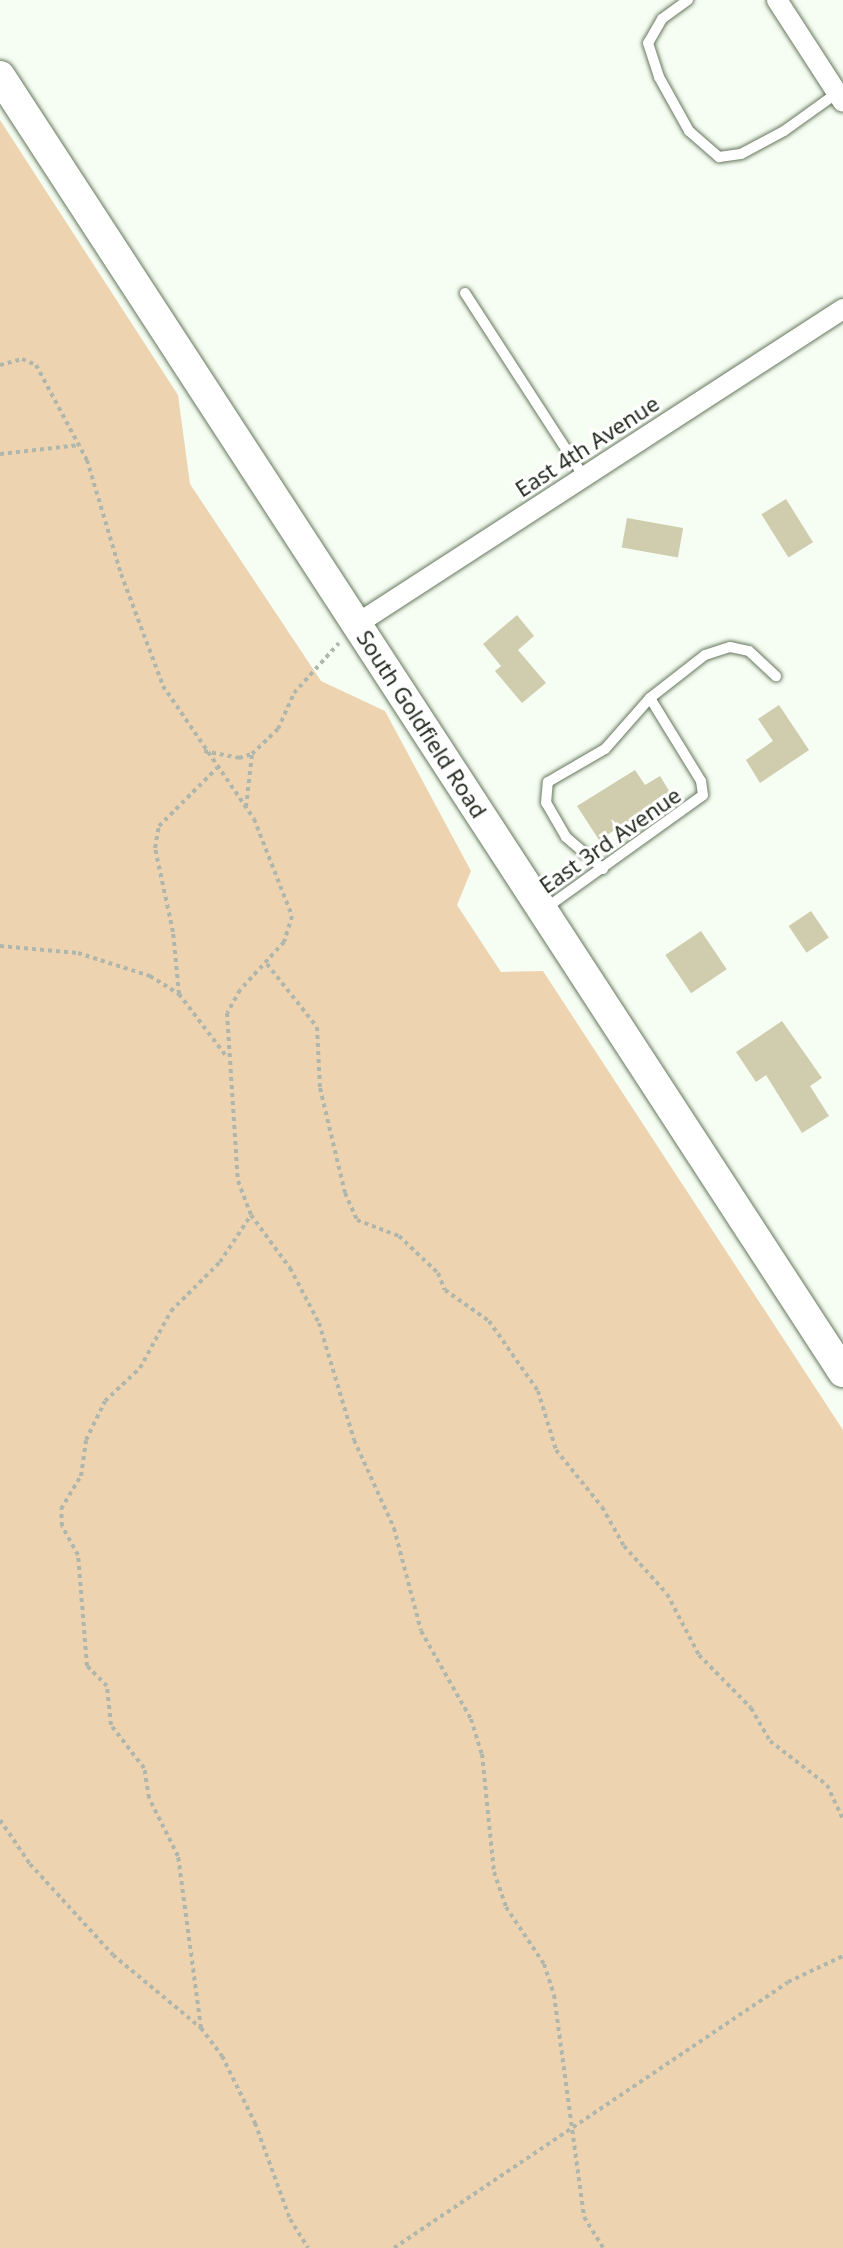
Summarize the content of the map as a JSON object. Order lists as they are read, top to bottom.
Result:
{
  "streets": {
    "main road": ["South Goldfield Road"],
    "street": ["East 4th Avenue"],
    "lane": ["East 3rd Avenue"]
  },
  "crossings": [
    ["East 4th Avenue", "South Goldfield Road"],
    ["South Goldfield Road", "East 3rd Avenue"]
  ]
}
